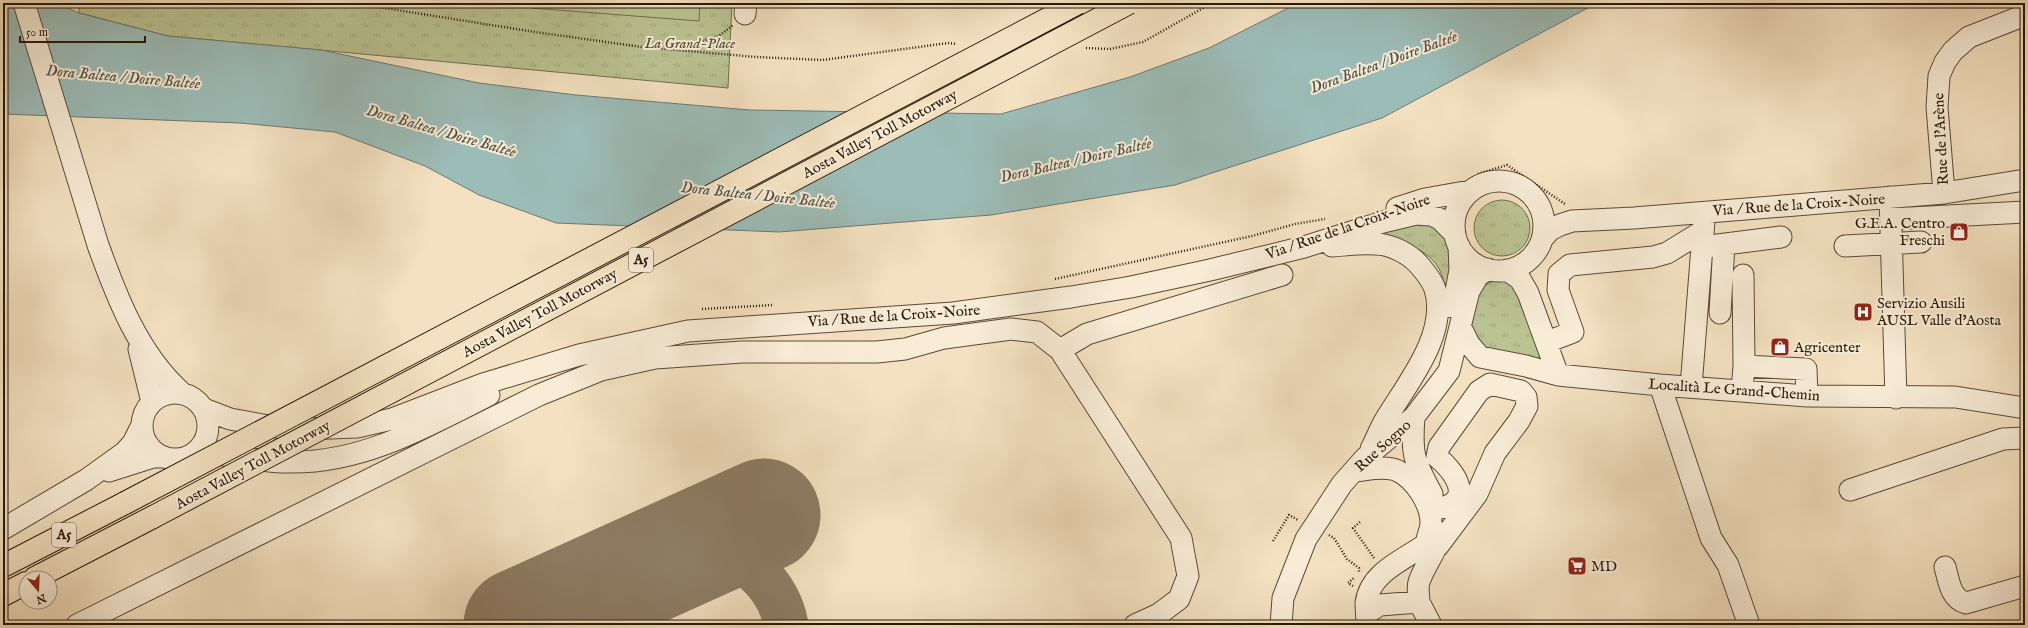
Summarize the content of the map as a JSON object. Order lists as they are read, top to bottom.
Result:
{
  "streets": {
    "highway": ["Aosta Valley Toll Motorway", "A5"],
    "street": [
      "Rue de l'Arène",
      "Via / Rue de la Croix-Noire",
      "Località Le Grand-Chemin",
      "Rue Sogno"
    ]
  },
  "crossings": [
    ["Rue de l'Arène", "Via / Rue de la Croix-Noire"],
    ["Via / Rue de la Croix-Noire", "Rue Sogno"]
  ],
  "water": ["Dora Baltea / Doire Baltée"],
  "parks": ["La Grand-Place"],
  "places": {
    "shop": ["G.E.A. Centro Freschi", "Agricenter"],
    "hospital": ["Servizio Ausili AUSL Valle d'Aosta"],
    "supermarket": ["MD"]
  },
  "scale_bar": "50 m",
  "north": "bottom"
}
